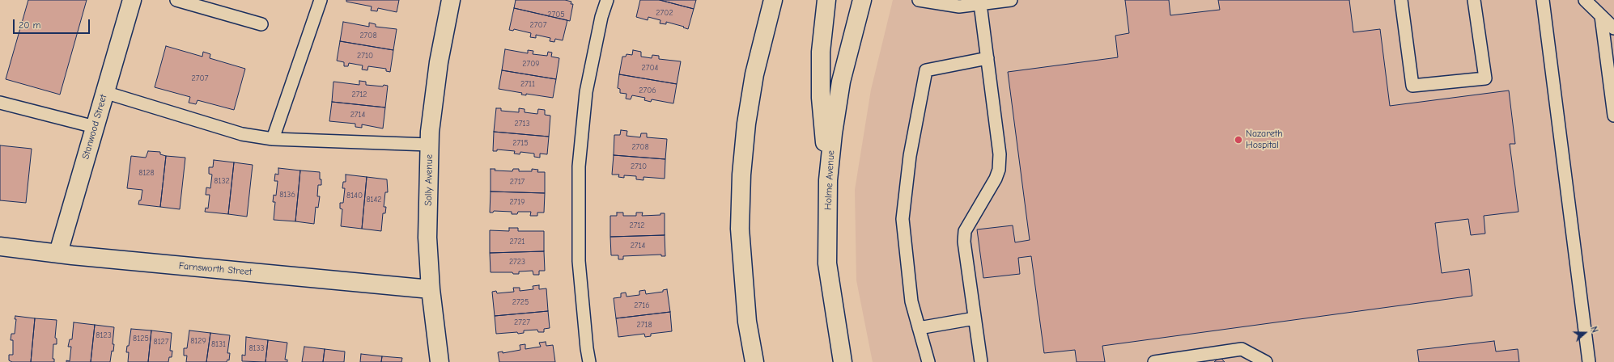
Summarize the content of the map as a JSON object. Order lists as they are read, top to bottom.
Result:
{
  "streets": {
    "street": [
      "Stanwood Street",
      "Solly Avenue",
      "Holme Avenue",
      "Farnsworth Street"
    ]
  },
  "crossings": [
    ["Stanwood Street", "Farnsworth Street"],
    ["Solly Avenue", "Farnsworth Street"]
  ],
  "places": ["Nazareth Hospital"],
  "house_numbers": [
    "2702",
    "2705",
    "2707",
    "2708",
    "2710",
    "2709",
    "2704",
    "2707",
    "2711",
    "2706",
    "2712",
    "2714",
    "2713",
    "2715",
    "2708",
    "2710",
    "8128",
    "8132",
    "2717",
    "8136",
    "8140",
    "8142",
    "2719",
    "2712",
    "2721",
    "2714",
    "2723",
    "2725",
    "2716",
    "2727",
    "2718",
    "8123",
    "8125",
    "8129",
    "8127",
    "8131",
    "8133"
  ],
  "scale_bar": "20 m",
  "north": "right"
}
